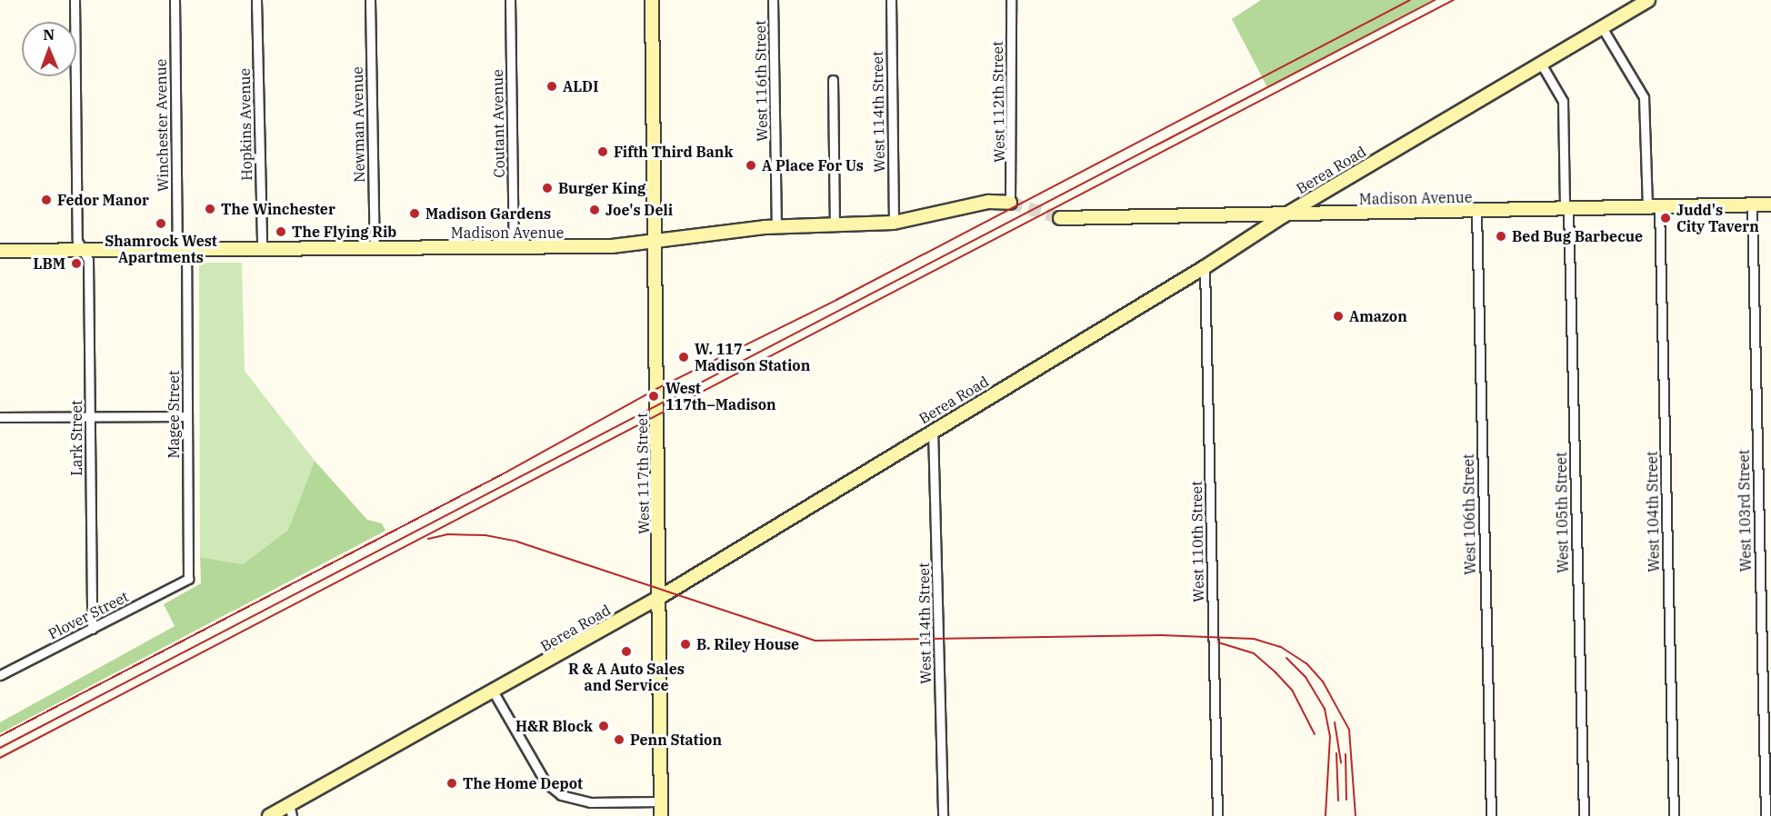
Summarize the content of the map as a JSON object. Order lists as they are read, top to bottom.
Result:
{
  "streets": {
    "main road": ["Berea Road", "Madison Avenue", "West 117th Street"],
    "street": [
      "West 116th Street",
      "West 112th Street",
      "West 114th Street",
      "Coutant Avenue",
      "Hopkins Avenue",
      "Newman Avenue",
      "Winchester Avenue",
      "Magee Street",
      "Lark Street",
      "West 103rd Street",
      "West 104th Street",
      "West 105th Street",
      "West 106th Street",
      "West 110th Street",
      "Plover Street"
    ]
  },
  "crossings": [
    ["West 116th Street", "Madison Avenue"],
    ["West 112th Street", "Madison Avenue"],
    ["West 114th Street", "Berea Road"],
    ["West 114th Street", "Madison Avenue"],
    ["Coutant Avenue", "Madison Avenue"],
    ["Hopkins Avenue", "Madison Avenue"],
    ["Newman Avenue", "Madison Avenue"],
    ["Winchester Avenue", "Madison Avenue"],
    ["Winchester Avenue", "Magee Street"],
    ["Berea Road", "Madison Avenue"],
    ["Berea Road", "West 117th Street"],
    ["Berea Road", "West 104th Street"],
    ["Berea Road", "West 105th Street"],
    ["Berea Road", "West 110th Street"],
    ["Madison Avenue", "Magee Street"],
    ["Madison Avenue", "Lark Street"],
    ["Madison Avenue", "West 117th Street"],
    ["Madison Avenue", "West 103rd Street"],
    ["Madison Avenue", "West 104th Street"],
    ["Madison Avenue", "West 105th Street"],
    ["Madison Avenue", "West 106th Street"],
    ["Magee Street", "Plover Street"],
    ["Lark Street", "Plover Street"]
  ],
  "places": [
    "ALDI",
    "Fifth Third Bank",
    "A Place For Us",
    "Burger King",
    "Fedor Manor",
    "The Winchester",
    "Joe's Deli",
    "Madison Gardens",
    "Judd's City Tavern",
    "Shamrock West Apartments",
    "The Flying Rib",
    "Bed Bug Barbecue",
    "LBM",
    "Amazon",
    "W. 117 - Madison Station",
    "West 117th–Madison",
    "B. Riley House",
    "R & A Auto Sales and Service",
    "H&R Block",
    "Penn Station",
    "The Home Depot"
  ],
  "north": "top"
}
